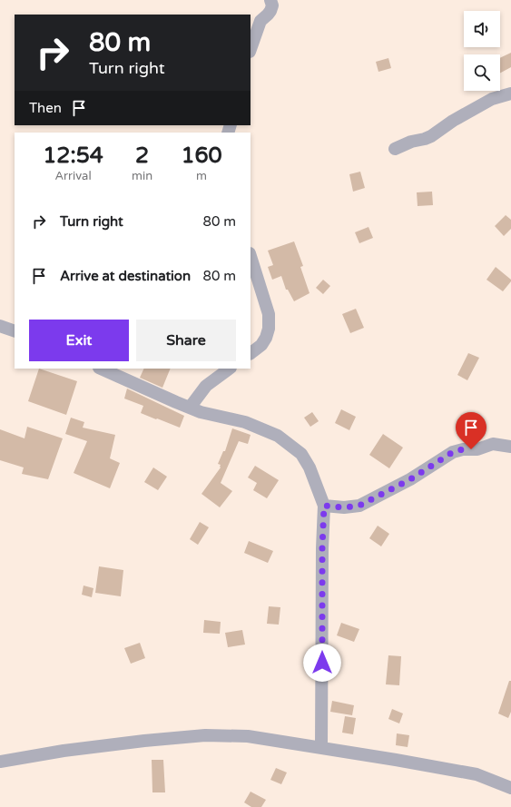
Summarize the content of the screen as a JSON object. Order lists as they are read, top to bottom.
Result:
{
  "page": {
    "turn": ["80 m", "Turn right"],
    "then": "Then",
    "eta": [
      "12:54",
      "Arrival",
      "2",
      "min",
      "160",
      "m"
    ],
    "list": [
      {
        "name": "Turn right",
        "value": "80 m"
      },
      {
        "name": "Arrive at destination",
        "value": "80 m"
      }
    ],
    "buttons": ["Exit", "Share"]
  }
}
